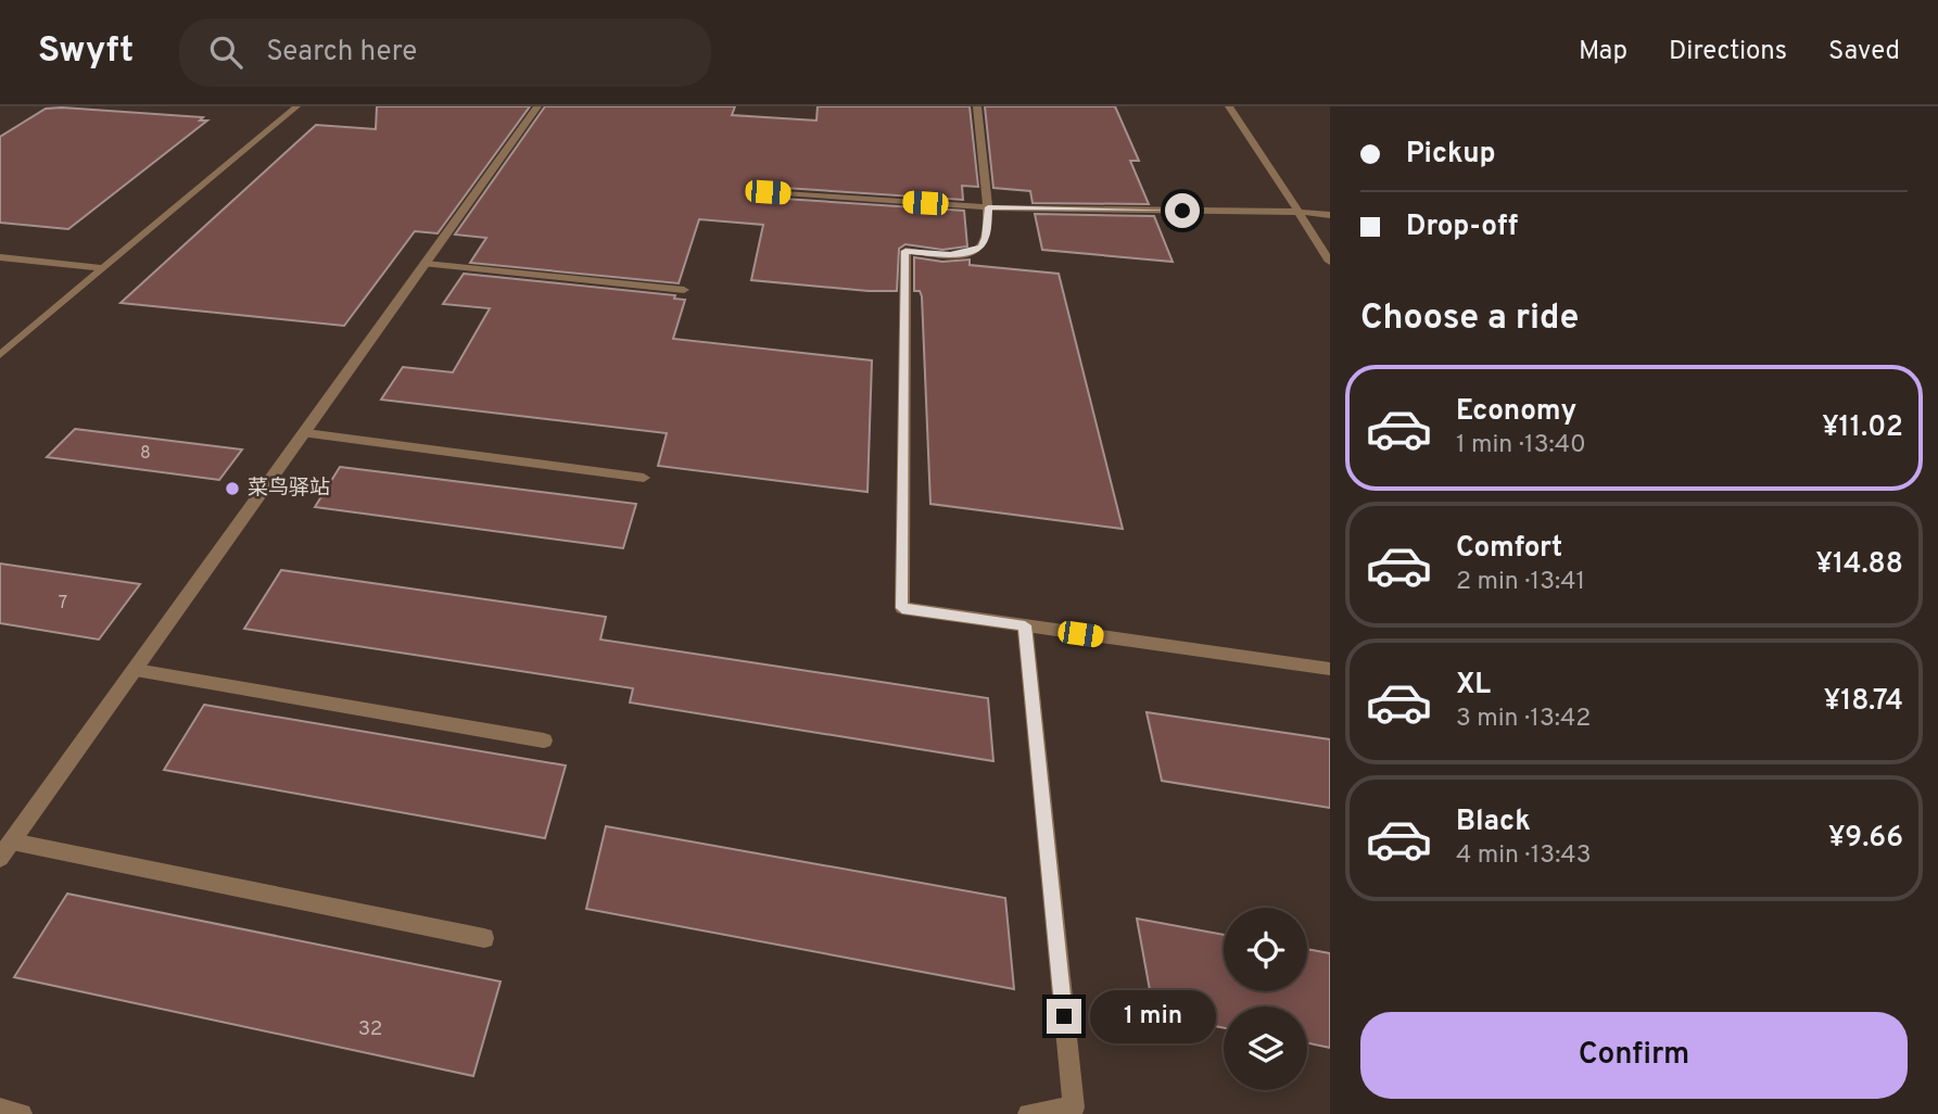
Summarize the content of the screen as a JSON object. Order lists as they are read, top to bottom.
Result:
{
  "places": ["菜鸟驿站"],
  "house_numbers": ["8", "7", "32"],
  "page": {
    "header": "Swyft",
    "search": "Search here",
    "nav": ["Map", "Directions", "Saved"],
    "banner": ["Pickup", "Drop-off"],
    "heading": "Choose a ride",
    "list": [
      {
        "name": "Economy",
        "note": "1 min · 13:40",
        "value": "¥11.02"
      },
      {
        "name": "Comfort",
        "note": "2 min · 13:41",
        "value": "¥14.88"
      },
      {
        "name": "XL",
        "note": "3 min · 13:42",
        "value": "¥18.74"
      },
      {
        "name": "Black",
        "note": "4 min · 13:43",
        "value": "¥9.66"
      }
    ],
    "bubble": "1 min",
    "buttons": "Confirm"
  }
}
